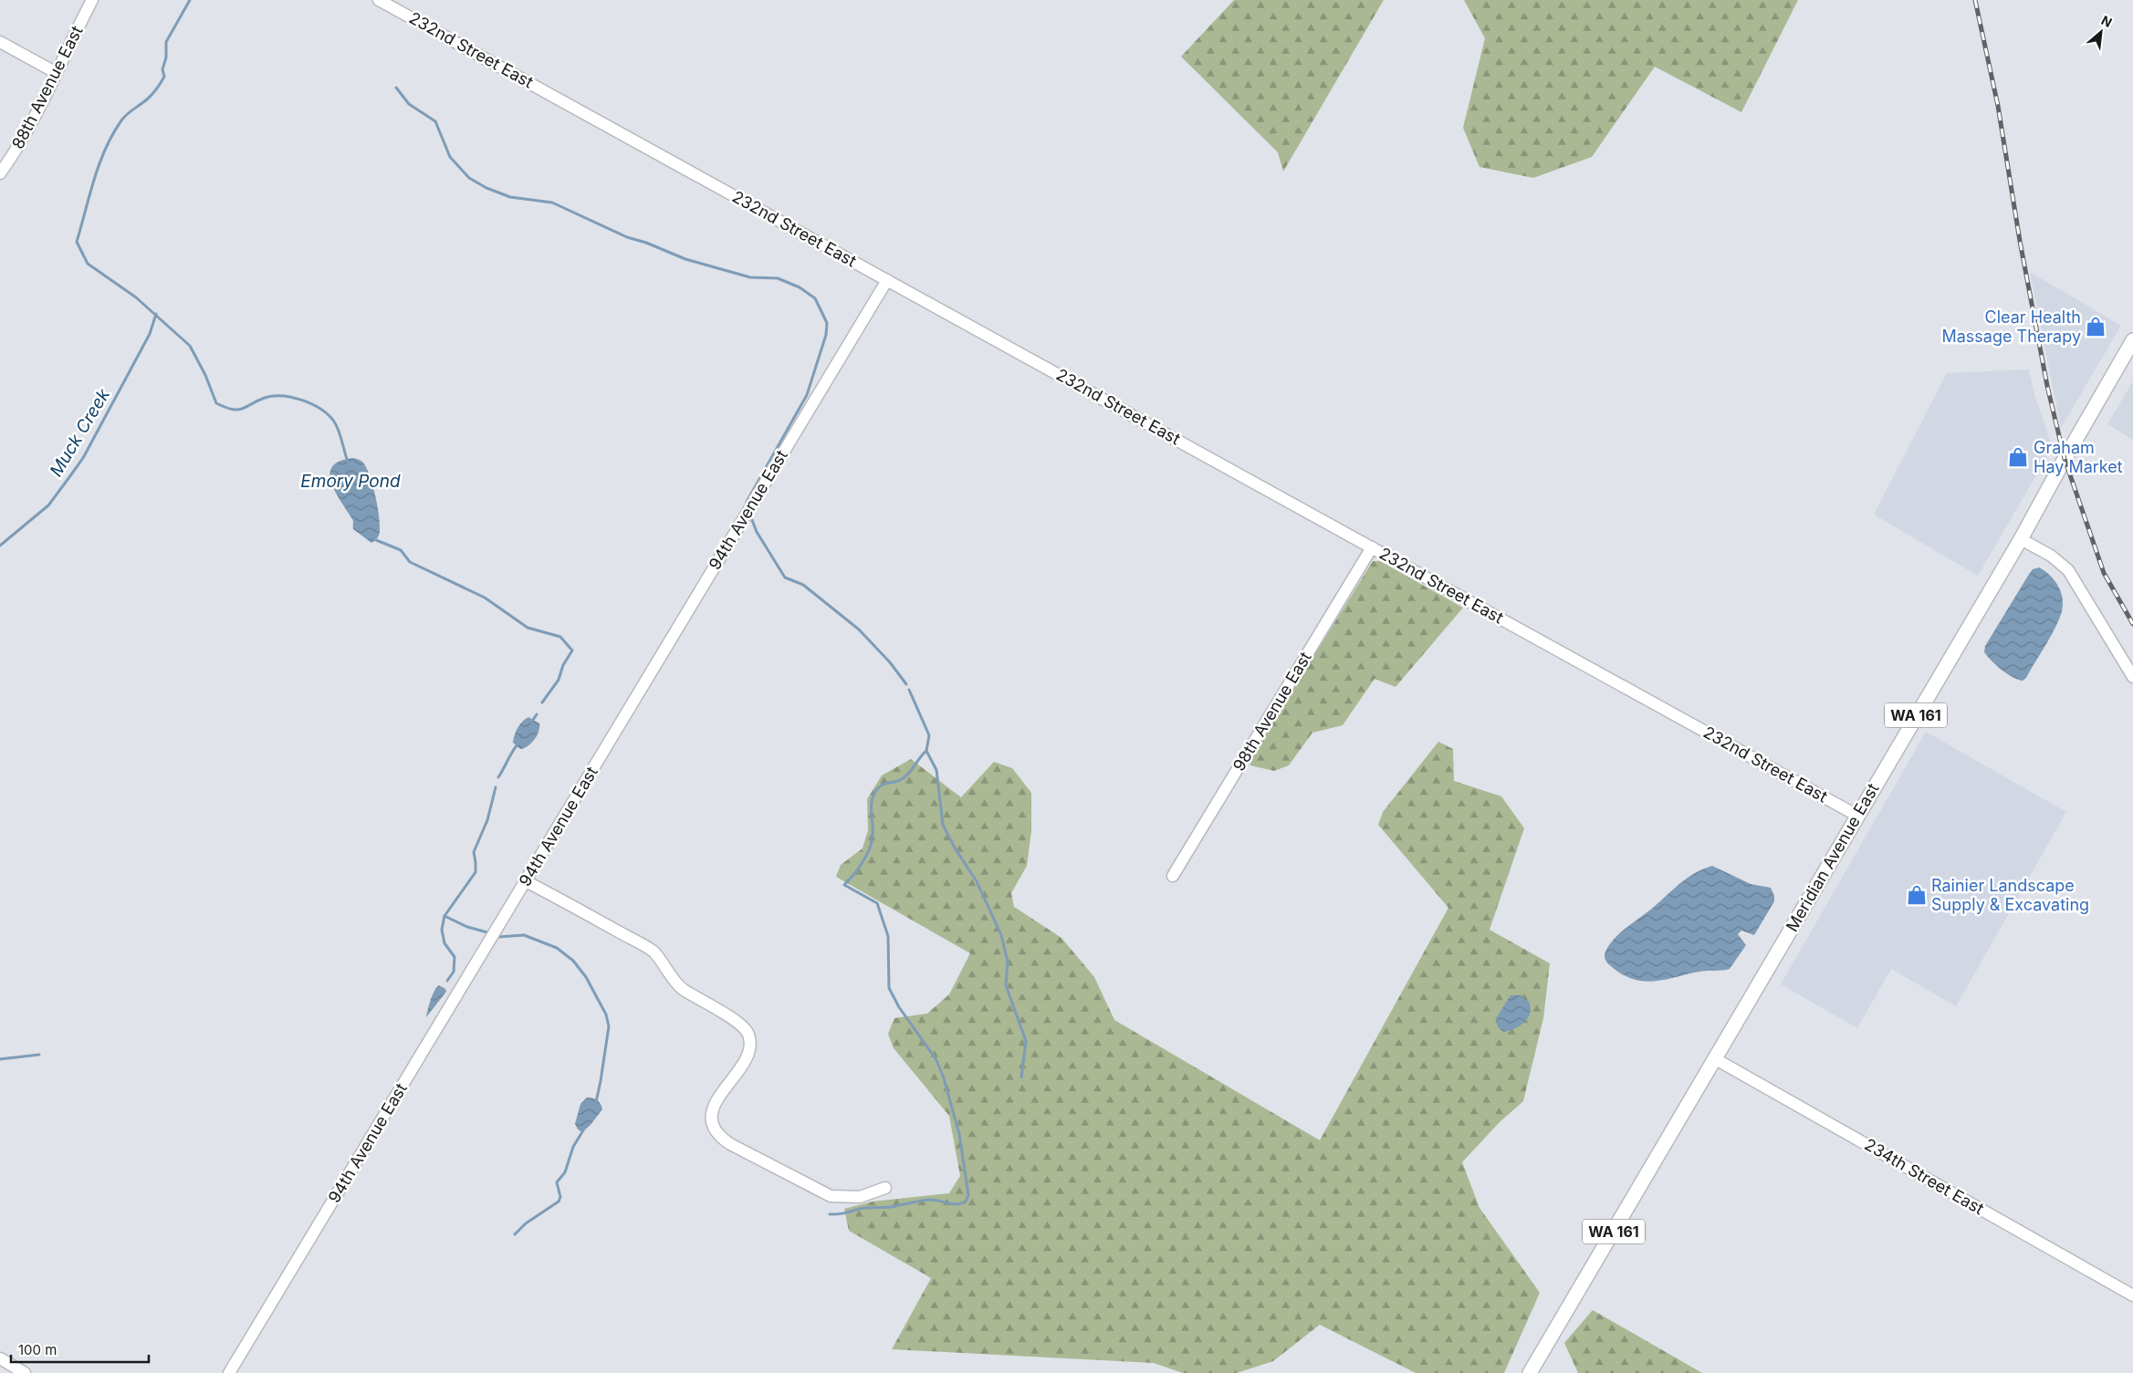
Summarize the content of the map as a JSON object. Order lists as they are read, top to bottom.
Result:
{
  "streets": {
    "main road": ["WA 161", "Meridian Avenue East"],
    "street": [
      "232nd Street East",
      "88th Avenue East",
      "94th Avenue East",
      "98th Avenue East",
      "234th Street East"
    ]
  },
  "crossings": [
    ["232nd Street East", "94th Avenue East"],
    ["232nd Street East", "98th Avenue East"],
    ["232nd Street East", "Meridian Avenue East"],
    ["Meridian Avenue East", "234th Street East"]
  ],
  "water": ["Muck Creek", "Emory Pond"],
  "places": {
    "shop": ["Clear Health Massage Therapy", "Graham Hay Market", "Rainier Landscape Supply & Excavating"]
  },
  "scale_bar": "100 m",
  "north": "top right"
}
